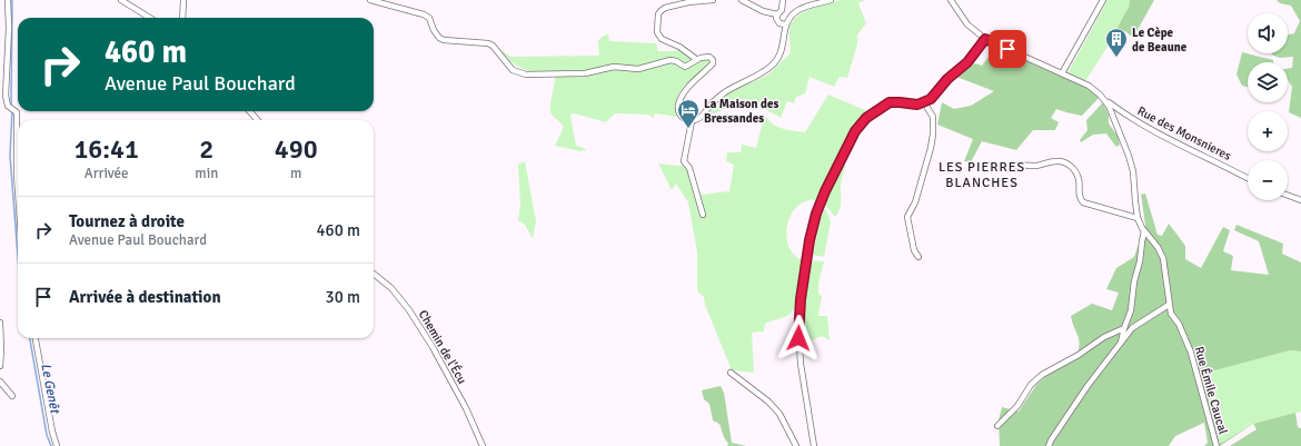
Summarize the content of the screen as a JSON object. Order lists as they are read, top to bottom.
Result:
{
  "streets": {
    "street": ["Rue des Monsnieres", "Chemin de l'Écu", "Rue Émile Caucal"]
  },
  "districts": ["LES PIERRES BLANCHES"],
  "water": ["Le Genêt"],
  "places": {
    "building": ["Le Cèpe de Beaune"],
    "hotel": ["La Maison des Bressandes"]
  },
  "page": {
    "map_buttons": ["+", "−"],
    "turn": ["460 m", "Avenue Paul Bouchard"],
    "eta": [
      "16:41",
      "Arrivée",
      "2",
      "min",
      "490",
      "m"
    ],
    "list": [
      {
        "name": "Tournez à droite",
        "note": "Avenue Paul Bouchard",
        "value": "460 m"
      },
      {
        "name": "Arrivée à destination",
        "value": "30 m"
      }
    ]
  }
}
